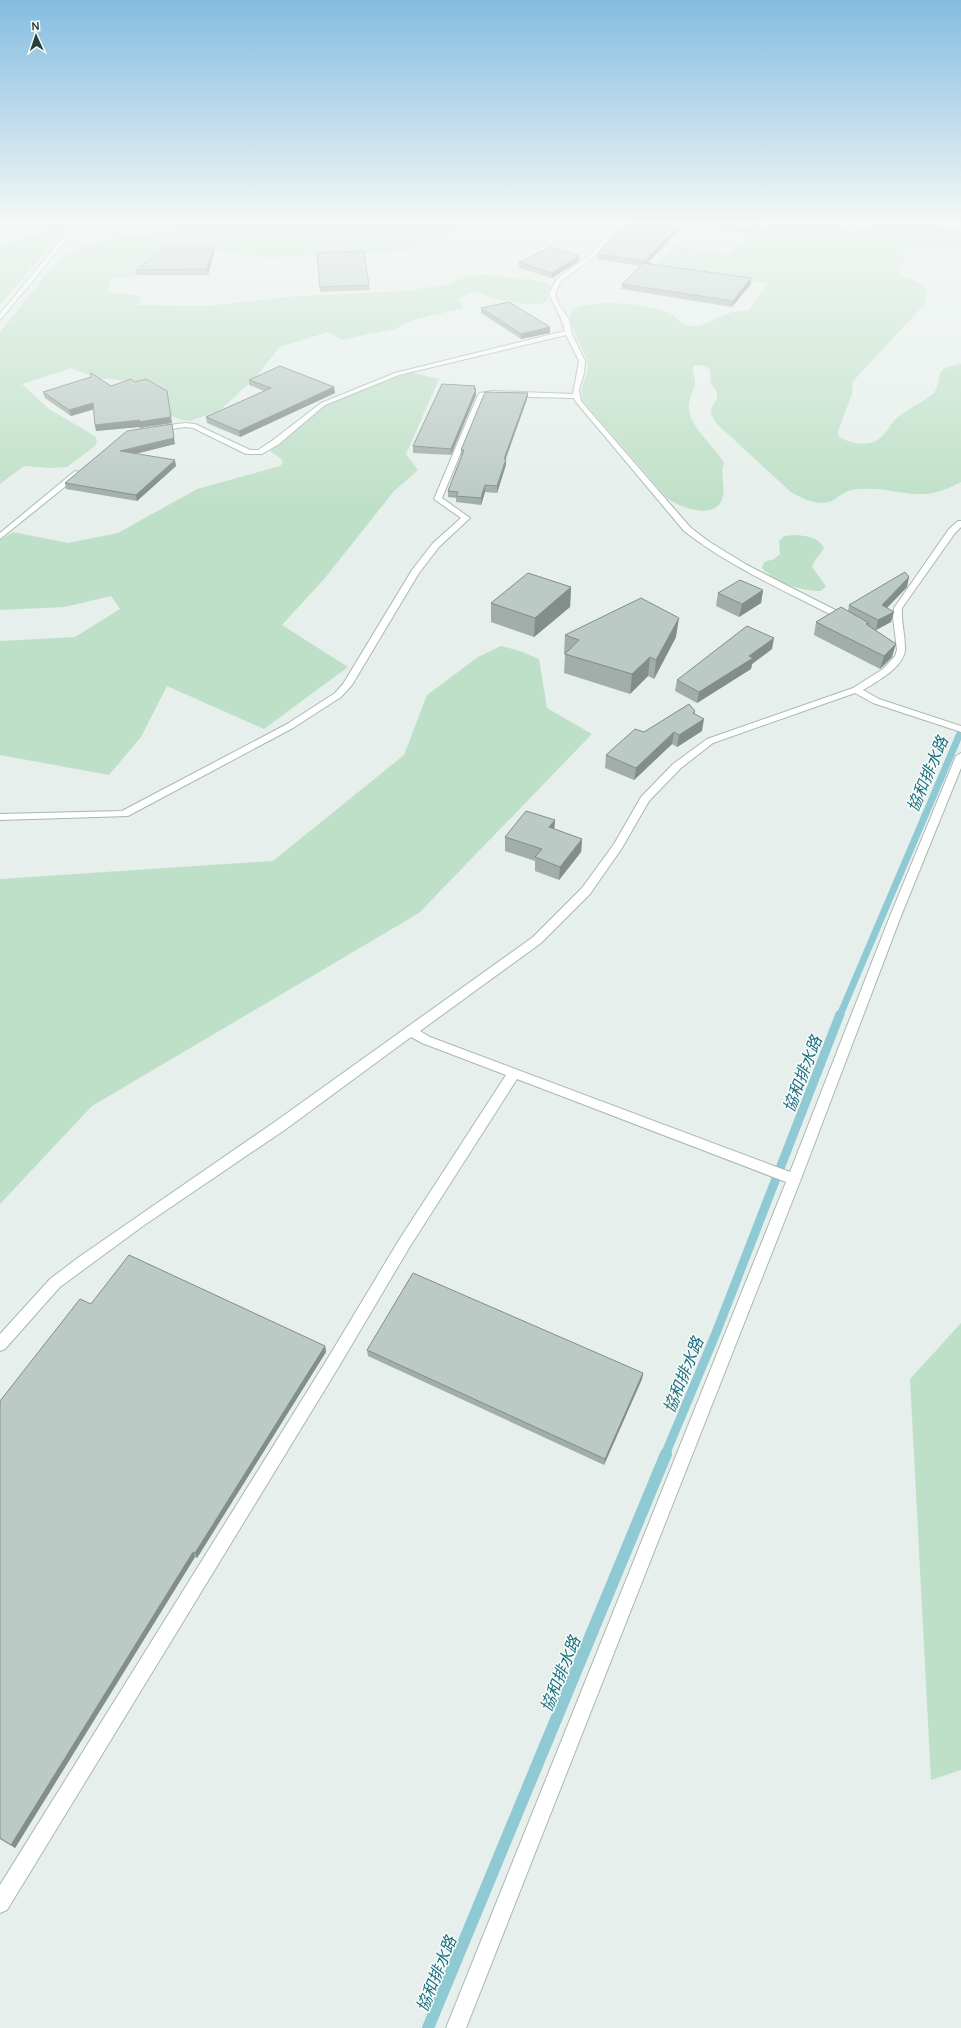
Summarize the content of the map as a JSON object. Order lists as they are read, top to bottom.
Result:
{
  "water": ["協和排水路"],
  "north": "top"
}
